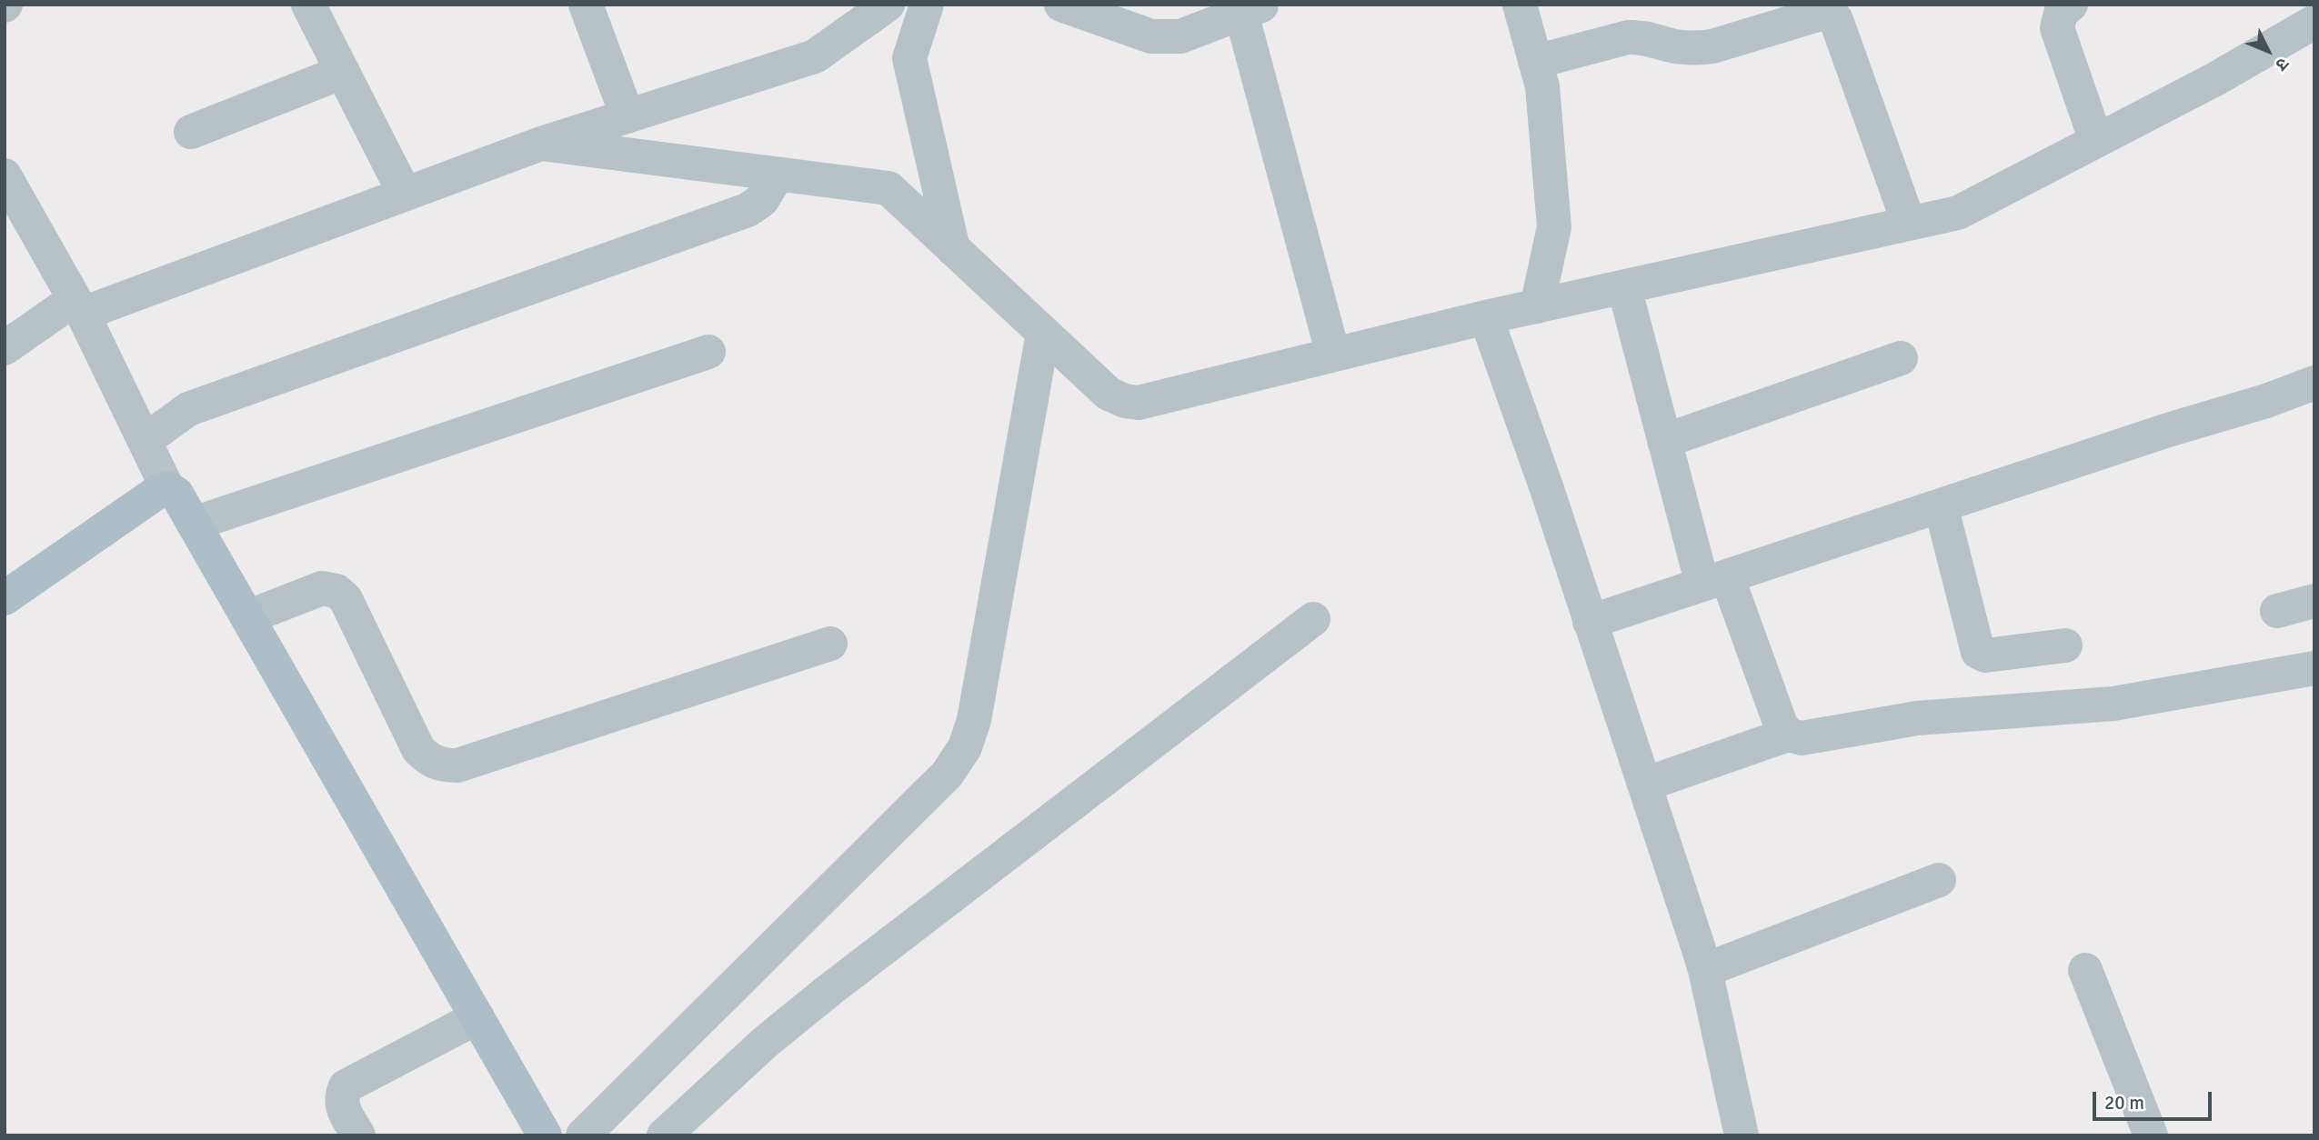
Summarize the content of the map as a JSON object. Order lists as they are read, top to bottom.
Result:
{
  "scale_bar": "20 m",
  "north": "bottom right"
}
